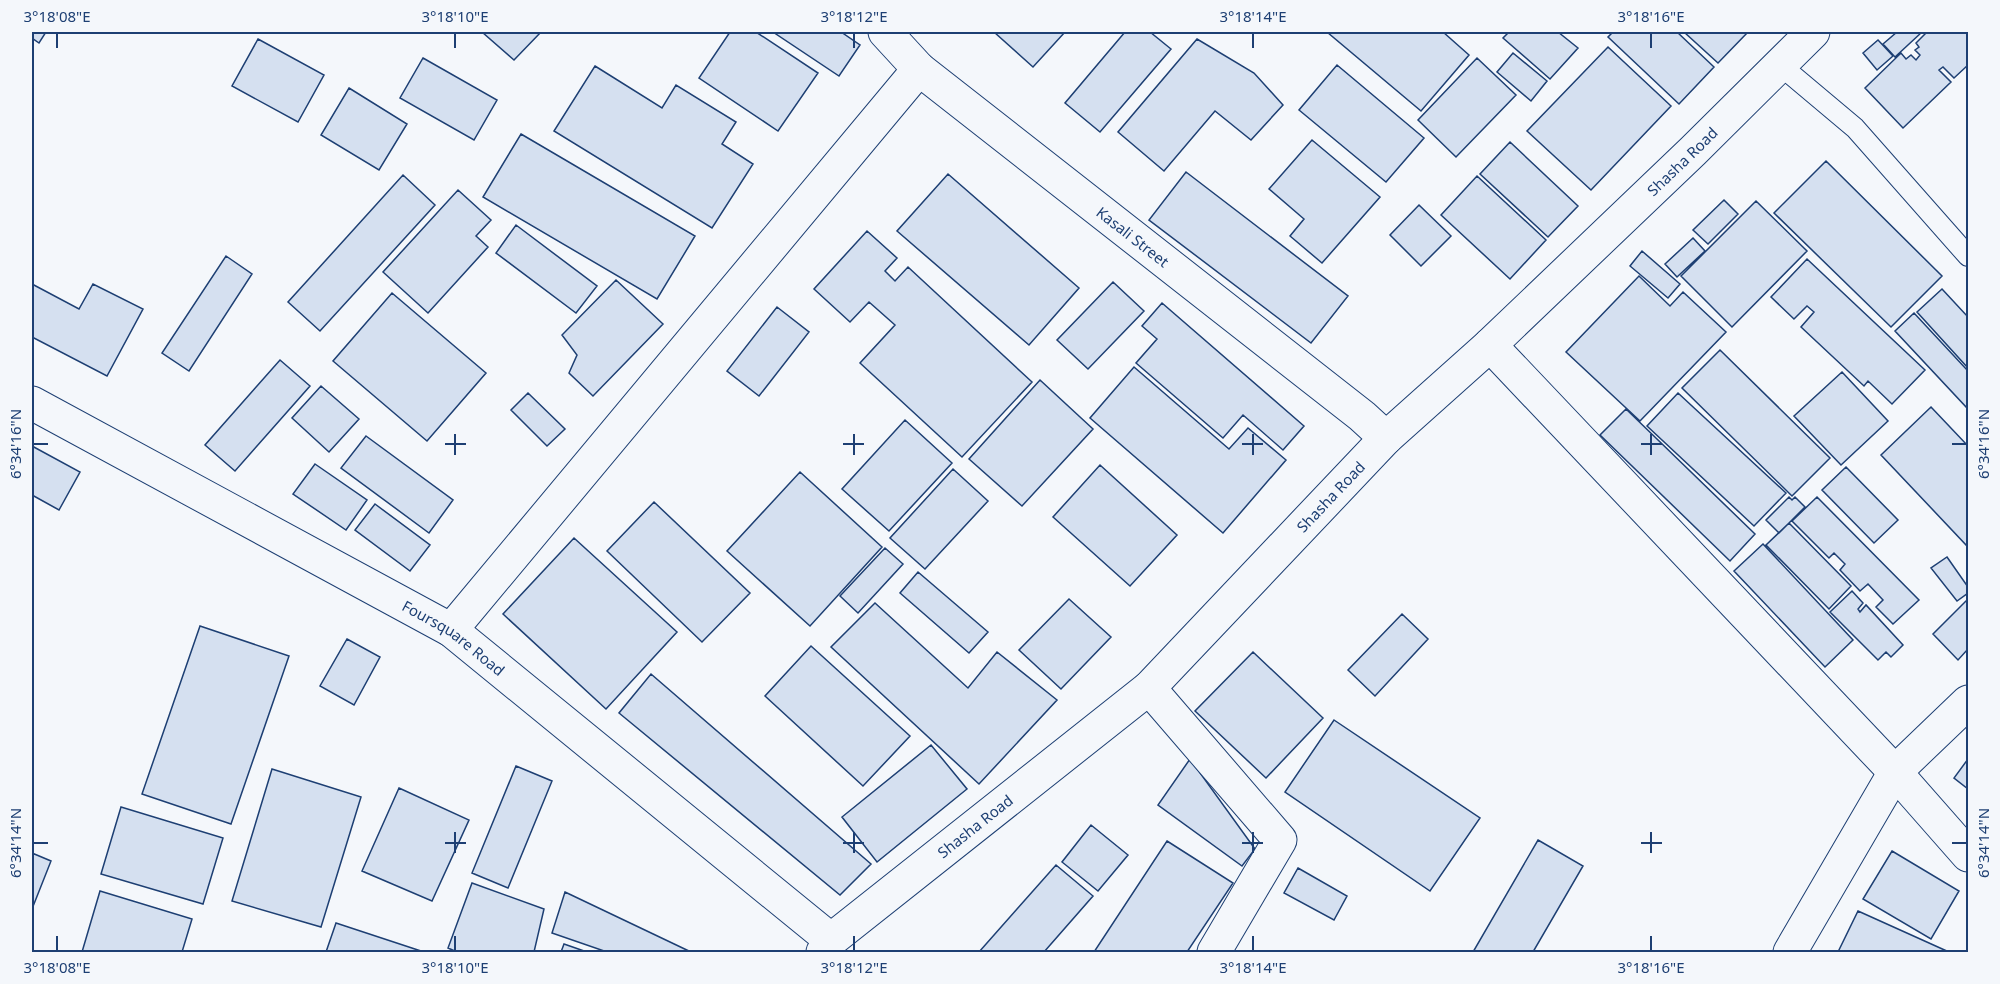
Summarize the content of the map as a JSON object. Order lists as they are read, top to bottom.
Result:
{
  "streets": {
    "street": ["Shasha Road", "Kasali Street", "Foursquare Road"]
  },
  "crossings": [
    ["Shasha Road", "Kasali Street"],
    ["Shasha Road", "Foursquare Road"]
  ],
  "coordinates": [
    "3°18'08\"E",
    "3°18'10\"E",
    "3°18'12\"E",
    "3°18'14\"E",
    "3°18'16\"E",
    "6°34'16\"N",
    "6°34'14\"N"
  ]
}
